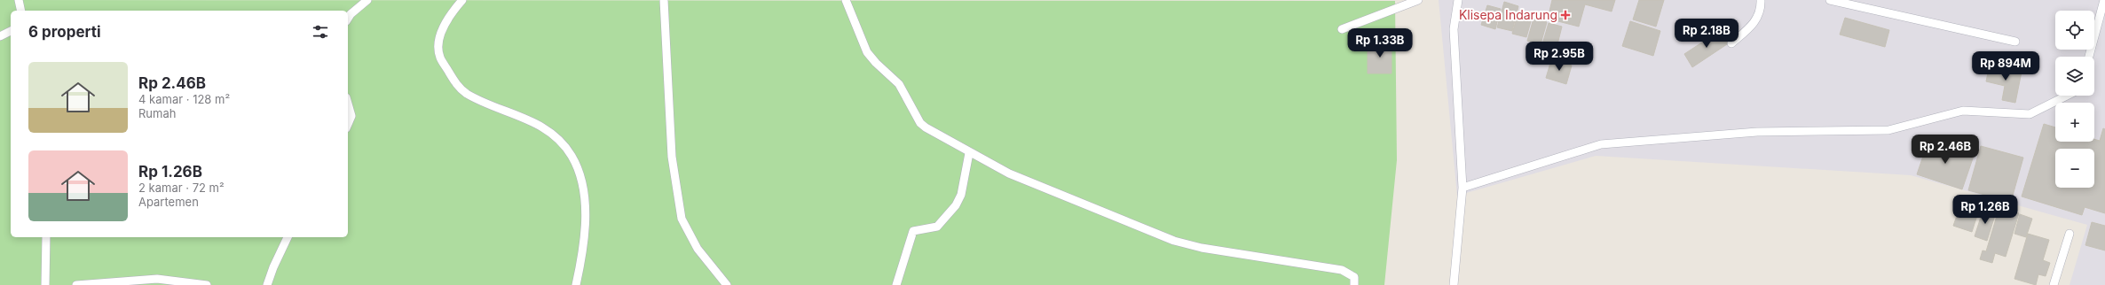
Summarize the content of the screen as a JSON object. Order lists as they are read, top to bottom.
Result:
{
  "places": {
    "health": ["Klisepa Indarung"]
  },
  "page": {
    "map_buttons": ["+", "−"],
    "heading": "6 properti",
    "price": [
      "Rp 2.18B",
      "Rp 1.33B",
      "Rp 2.95B",
      "Rp 894M",
      "Rp 2.46B",
      "Rp 1.26B"
    ],
    "list": [
      {
        "name": "Rp 2.46B",
        "note": "4 kamar · 128 m² · Rumah"
      },
      {
        "name": "Rp 1.26B",
        "note": "2 kamar · 72 m² · Apartemen"
      }
    ]
  }
}
